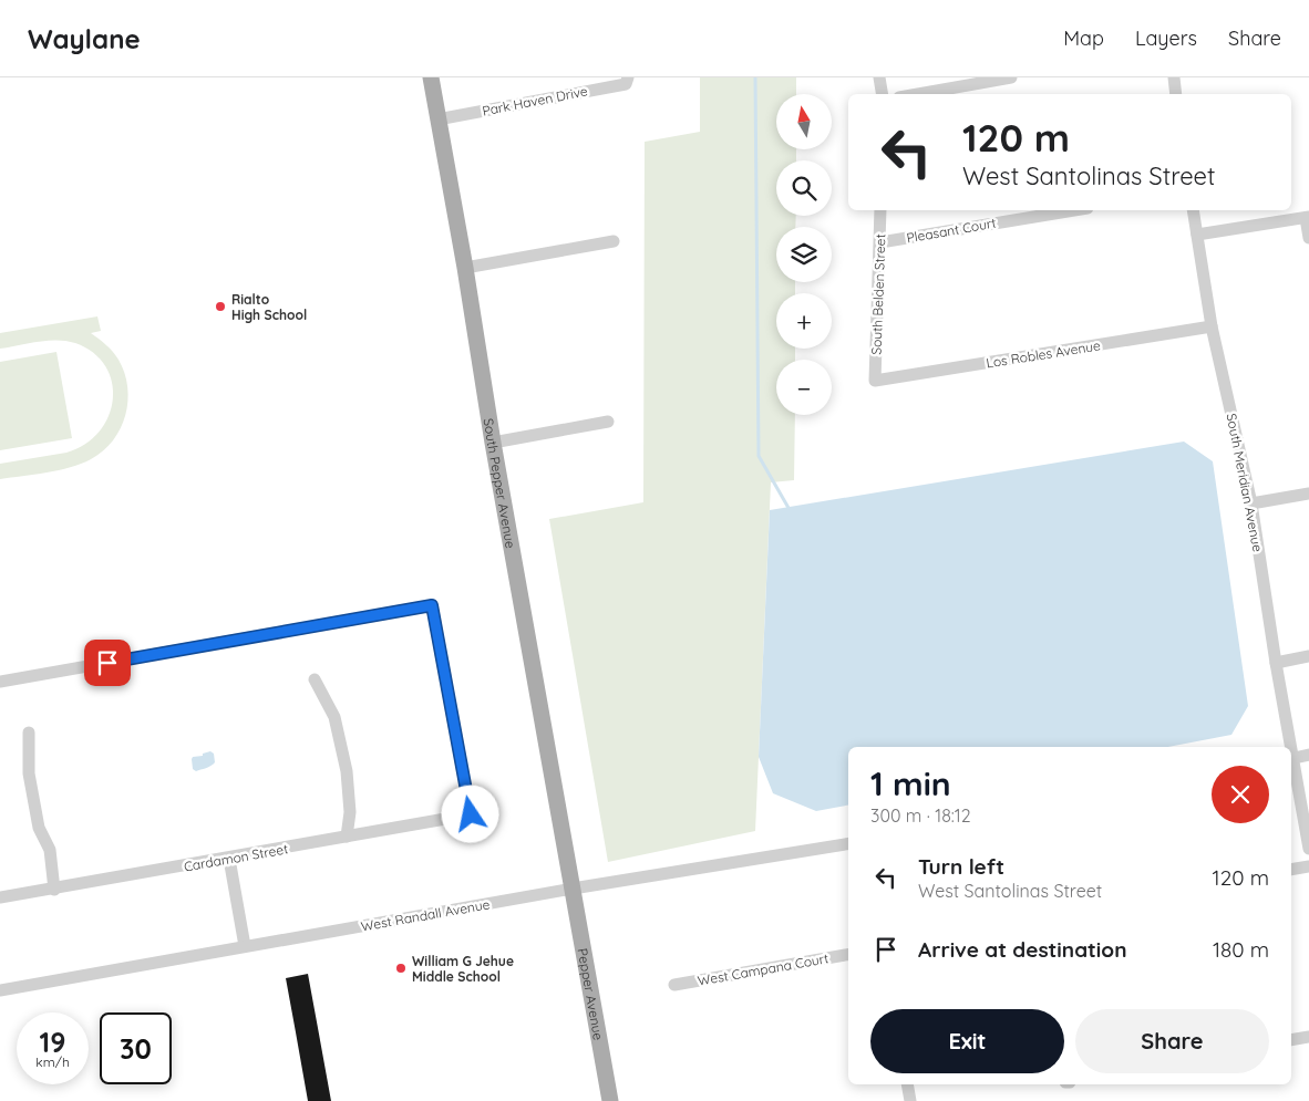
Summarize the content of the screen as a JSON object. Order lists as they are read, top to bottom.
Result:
{
  "streets": {
    "main road": ["South Pepper Avenue", "Pepper Avenue"],
    "street": [
      "Park Haven Drive",
      "Pleasant Court",
      "South Belden Street",
      "Los Robles Avenue",
      "South Meridian Avenue",
      "Cardamon Street",
      "West Randall Avenue",
      "West Campana Court"
    ]
  },
  "crossings": [
    ["Park Haven Drive", "South Pepper Avenue"],
    ["Pleasant Court", "South Belden Street"],
    ["South Belden Street", "Los Robles Avenue"],
    ["Los Robles Avenue", "South Meridian Avenue"],
    ["South Pepper Avenue", "West Randall Avenue"],
    ["South Pepper Avenue", "Pepper Avenue"],
    ["West Randall Avenue", "Pepper Avenue"]
  ],
  "places": ["Rialto High School", "William G Jehue Middle School"],
  "north": "top",
  "page": {
    "header": "Waylane",
    "nav": ["Map", "Layers", "Share"],
    "map_buttons": ["+", "−"],
    "turn": ["120 m", "West Santolinas Street"],
    "heading": ["1 min", "300 m · 18:12"],
    "list": [
      {
        "name": "Turn left",
        "note": "West Santolinas Street",
        "value": "120 m"
      },
      {
        "name": "Arrive at destination",
        "value": "180 m"
      }
    ],
    "buttons": ["Exit", "Share"],
    "speed": "19 km/h",
    "limit": "30"
  }
}
